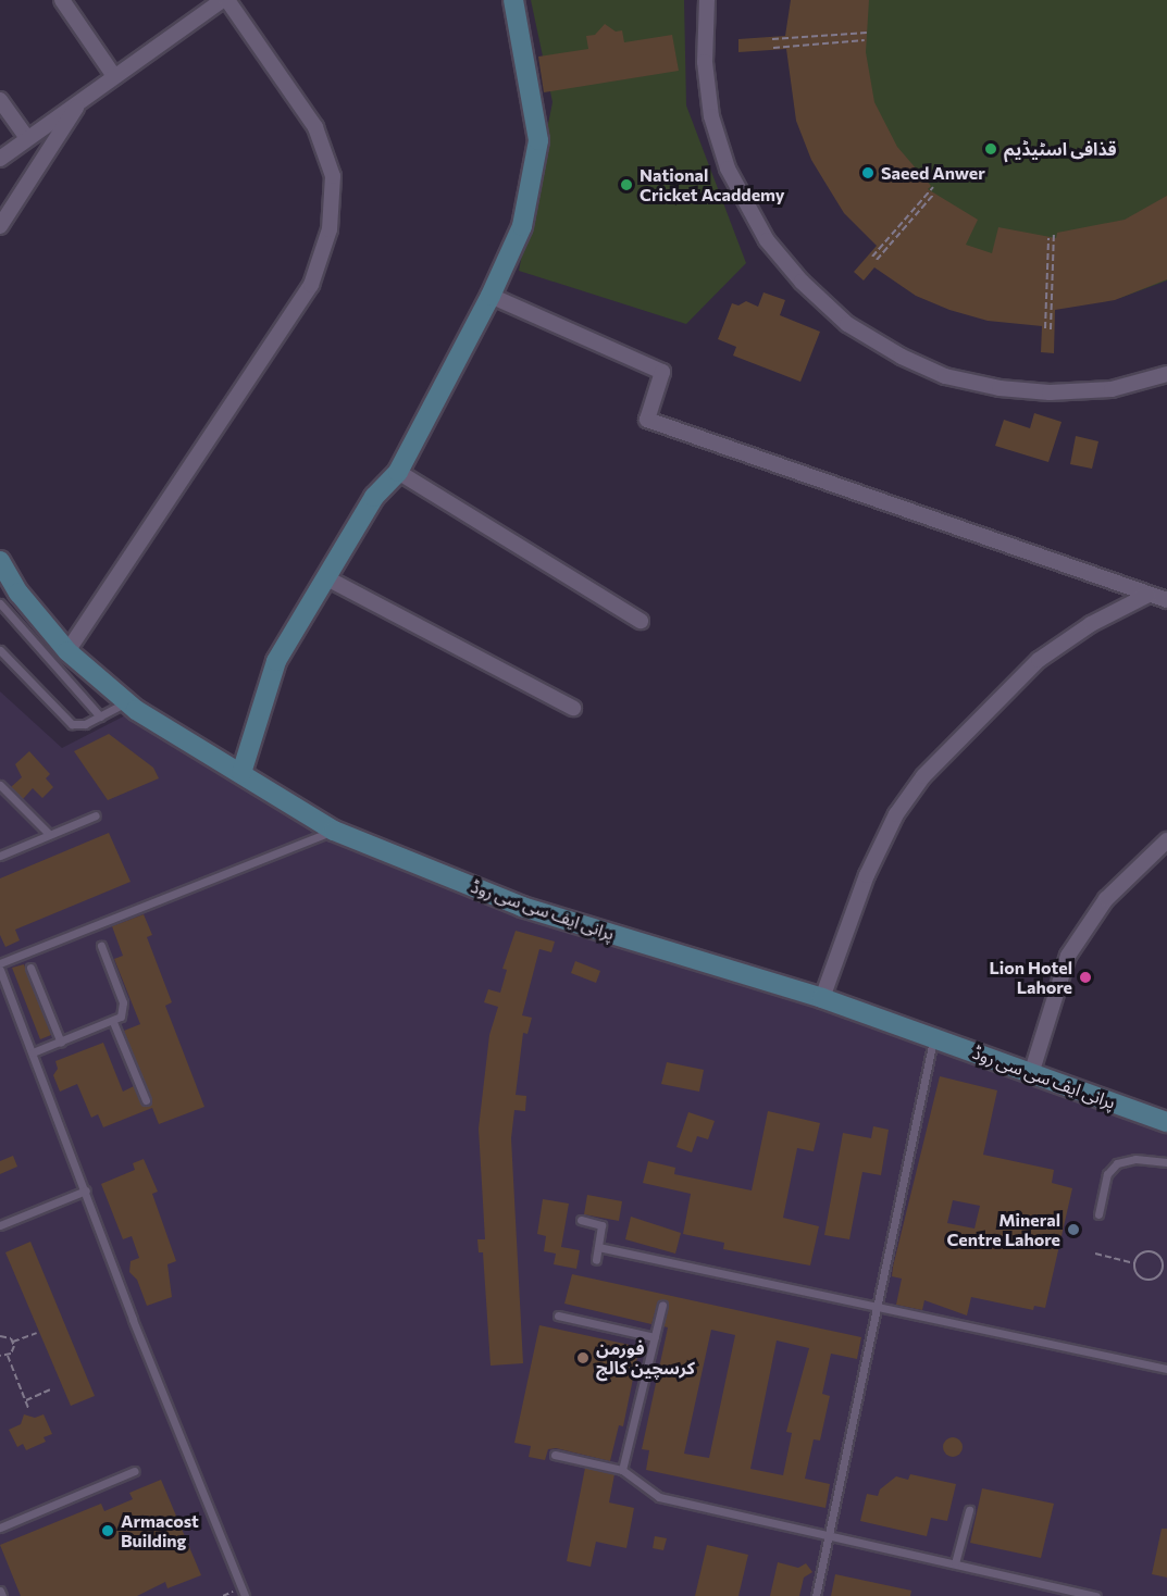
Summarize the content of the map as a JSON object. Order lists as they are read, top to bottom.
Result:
{
  "streets": {
    "street": ["پرانی ایف سی سی روڈ"]
  },
  "places": [
    "قذافی اسٹیڈیم",
    "Saeed Anwer",
    "National Cricket Acaddemy",
    "Lion Hotel Lahore",
    "Mineral Centre Lahore",
    "فورمن کرسچین کالج",
    "Armacost Building"
  ]
}
